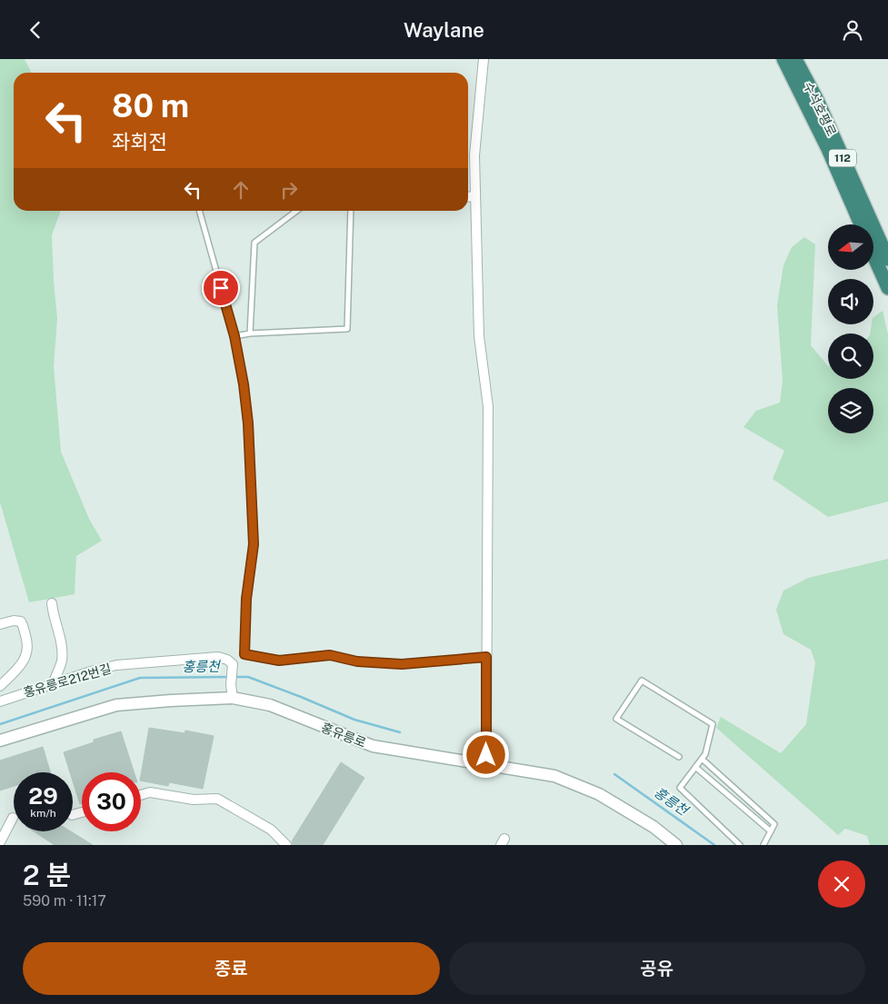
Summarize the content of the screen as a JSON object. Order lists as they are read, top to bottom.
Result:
{
  "streets": {
    "highway": ["수석호평로", "112"],
    "street": ["홍유릉로212번길", "홍유릉로"]
  },
  "crossings": [
    ["홍유릉로212번길", "홍유릉로"]
  ],
  "water": ["홍릉천"],
  "north": "left",
  "page": {
    "header": "Waylane",
    "turn": ["80 m", "좌회전"],
    "speed": "29 km/h",
    "limit": "30",
    "heading": ["2 분", "590 m · 11:17"],
    "buttons": ["종료", "공유"]
  }
}
